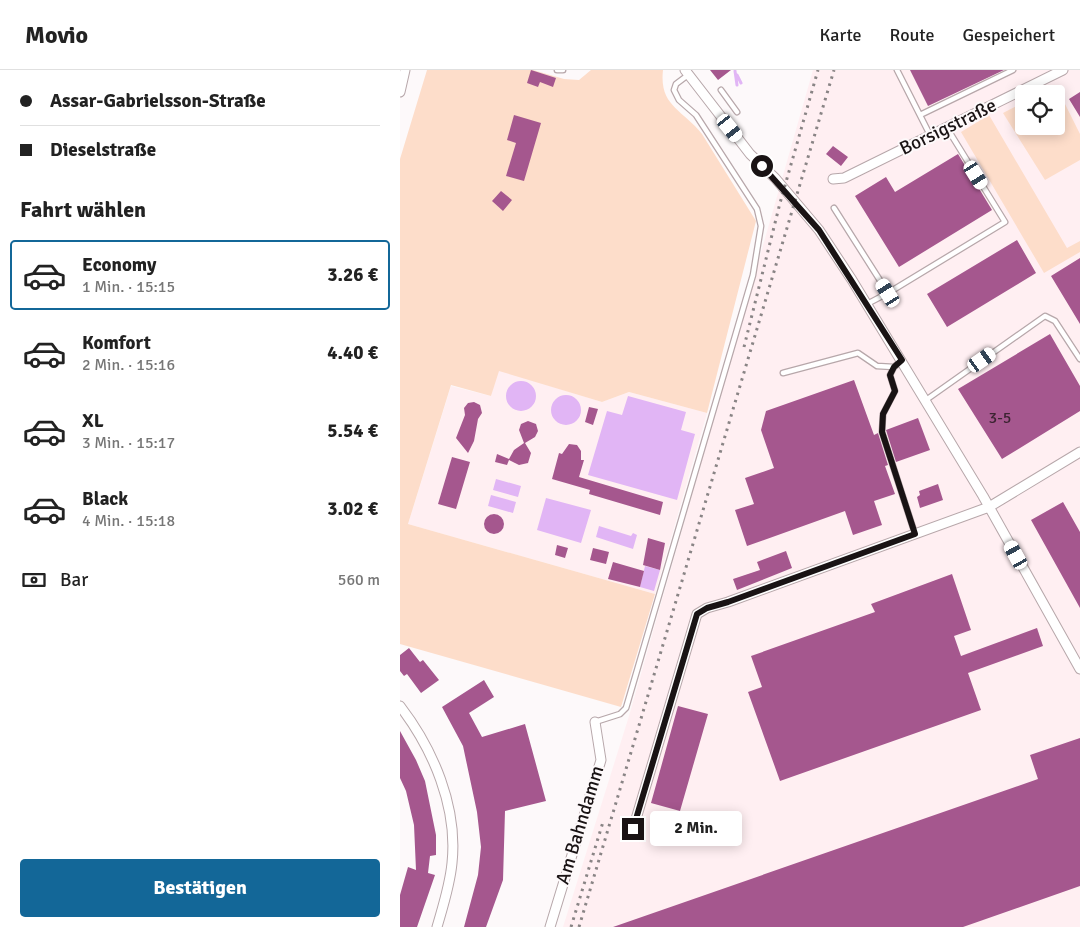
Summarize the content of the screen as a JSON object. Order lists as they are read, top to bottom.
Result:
{
  "streets": {
    "street": ["Borsigstraße", "Am Bahndamm"]
  },
  "house_numbers": ["3-5"],
  "page": {
    "header": "Movio",
    "nav": ["Karte", "Route", "Gespeichert"],
    "banner": ["Assar-Gabrielsson-Straße", "Dieselstraße"],
    "heading": "Fahrt wählen",
    "list": [
      {
        "name": "Economy",
        "note": "1 Min. · 15:15",
        "value": "3.26 €"
      },
      {
        "name": "Komfort",
        "note": "2 Min. · 15:16",
        "value": "4.40 €"
      },
      {
        "name": "XL",
        "note": "3 Min. · 15:17",
        "value": "5.54 €"
      },
      {
        "name": "Black",
        "note": "4 Min. · 15:18",
        "value": "3.02 €"
      }
    ],
    "pay": ["Bar", "560 m"],
    "bubble": "2 Min.",
    "buttons": "Bestätigen"
  }
}
